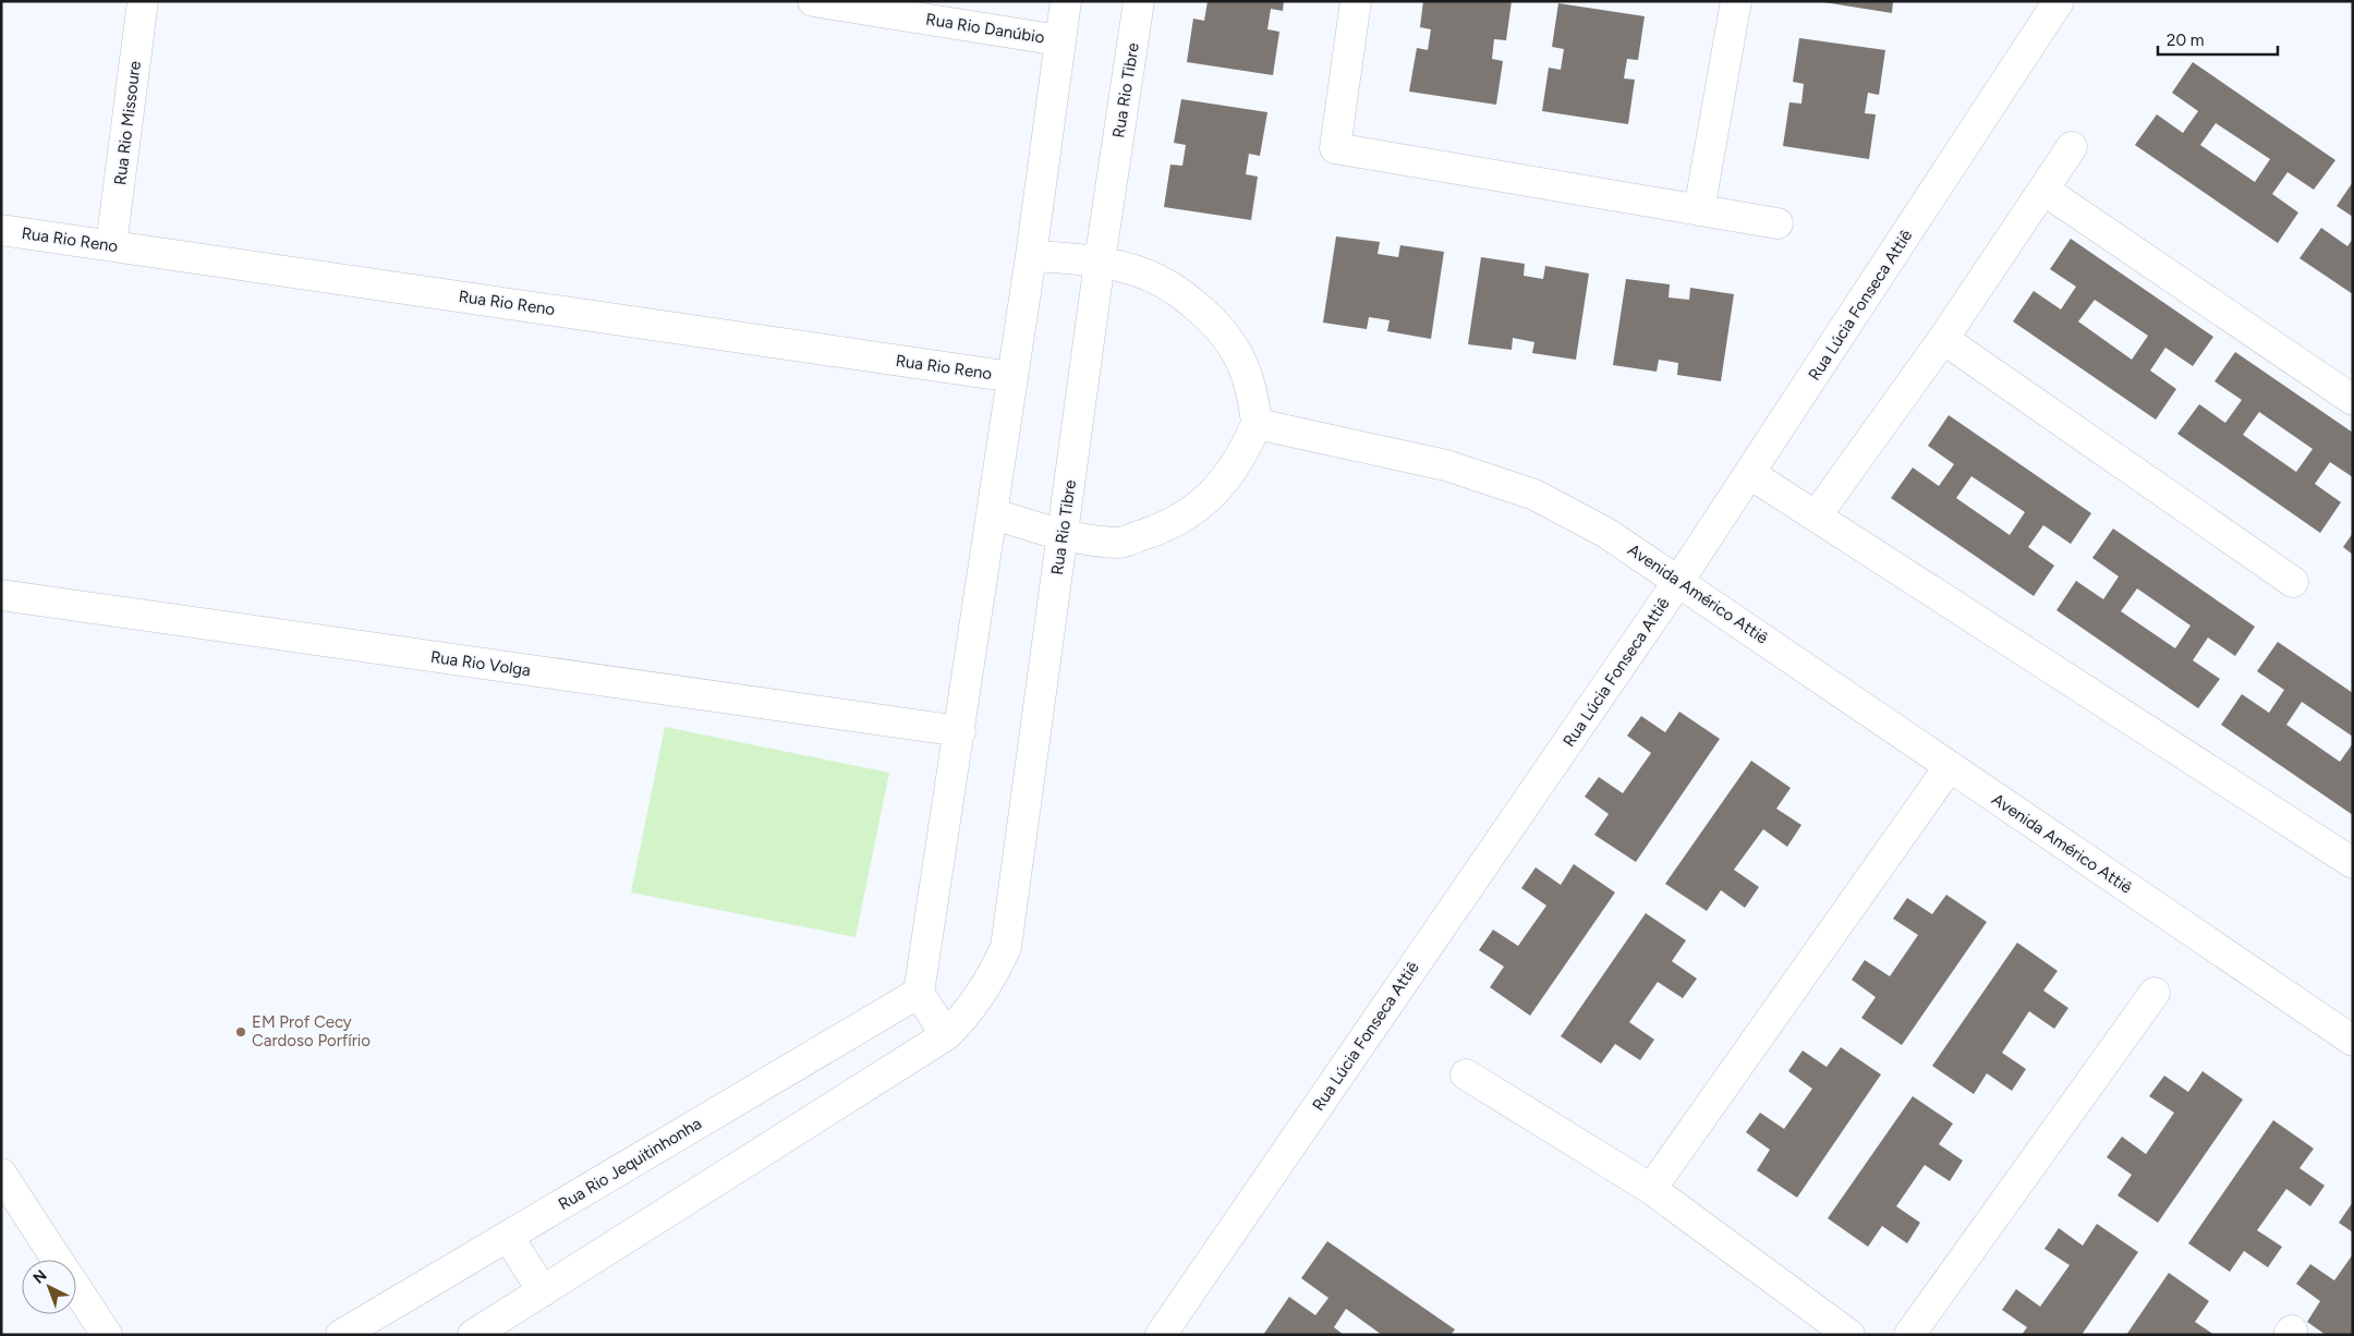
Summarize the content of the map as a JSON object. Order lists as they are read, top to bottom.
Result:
{
  "streets": {
    "street": [
      "Rua Rio Danúbio",
      "Rua Rio Tibre",
      "Rua Rio Missoure",
      "Rua Rio Reno",
      "Rua Lúcia Fonseca Attiê",
      "Avenida Américo Attiê",
      "Rua Rio Volga",
      "Rua Rio Jequitinhonha"
    ]
  },
  "crossings": [
    ["Rua Rio Missoure", "Rua Rio Reno"],
    ["Rua Lúcia Fonseca Attiê", "Avenida Américo Attiê"]
  ],
  "places": ["EM Prof Cecy Cardoso Porfírio"],
  "scale_bar": "20 m",
  "north": "top left"
}
